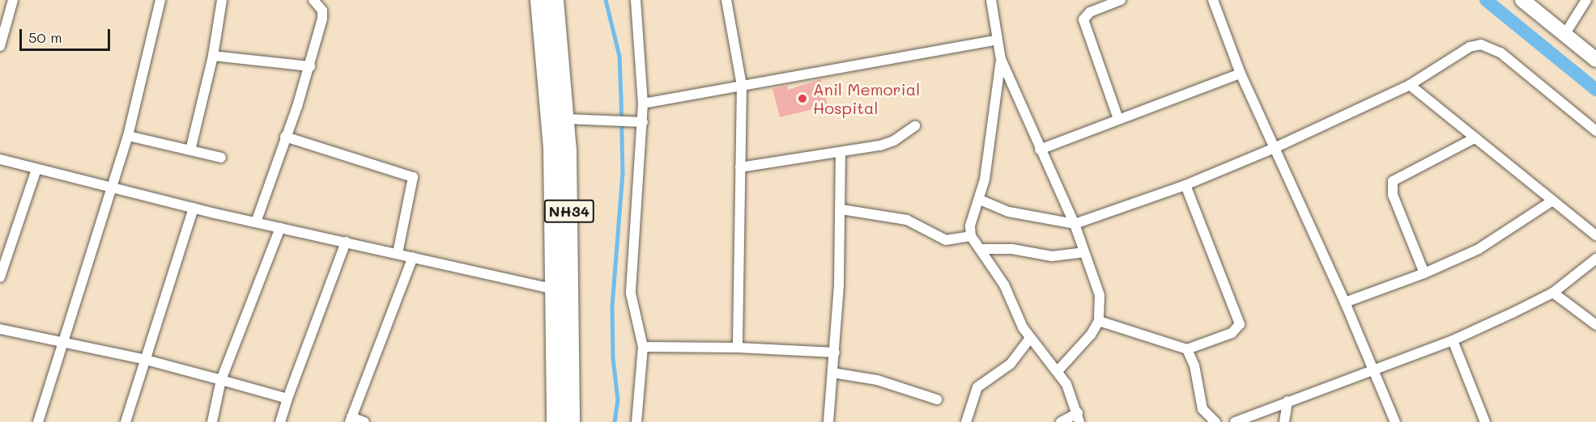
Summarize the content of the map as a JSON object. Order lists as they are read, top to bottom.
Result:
{
  "streets": {
    "highway": ["NH34"]
  },
  "places": ["Anil Memorial Hospital"],
  "scale_bar": "50 m"
}
